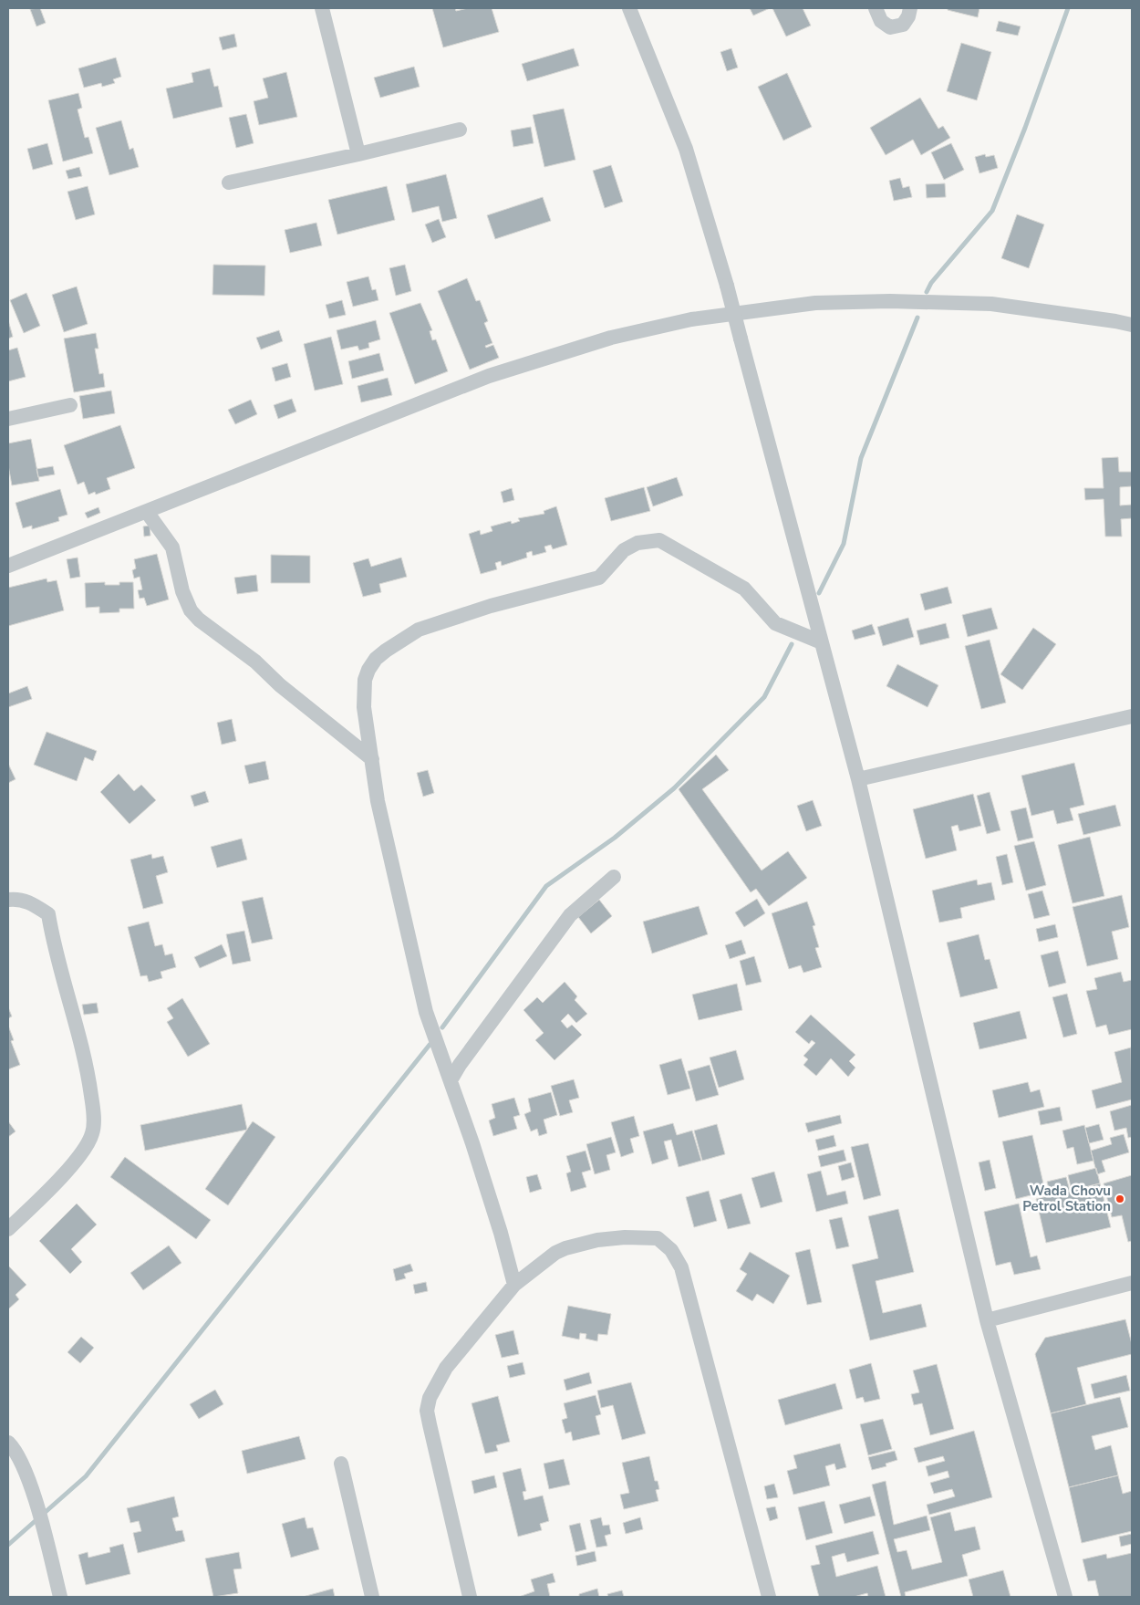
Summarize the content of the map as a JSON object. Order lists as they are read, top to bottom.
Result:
{
  "places": ["Wada Chovu Petrol Station"]
}
